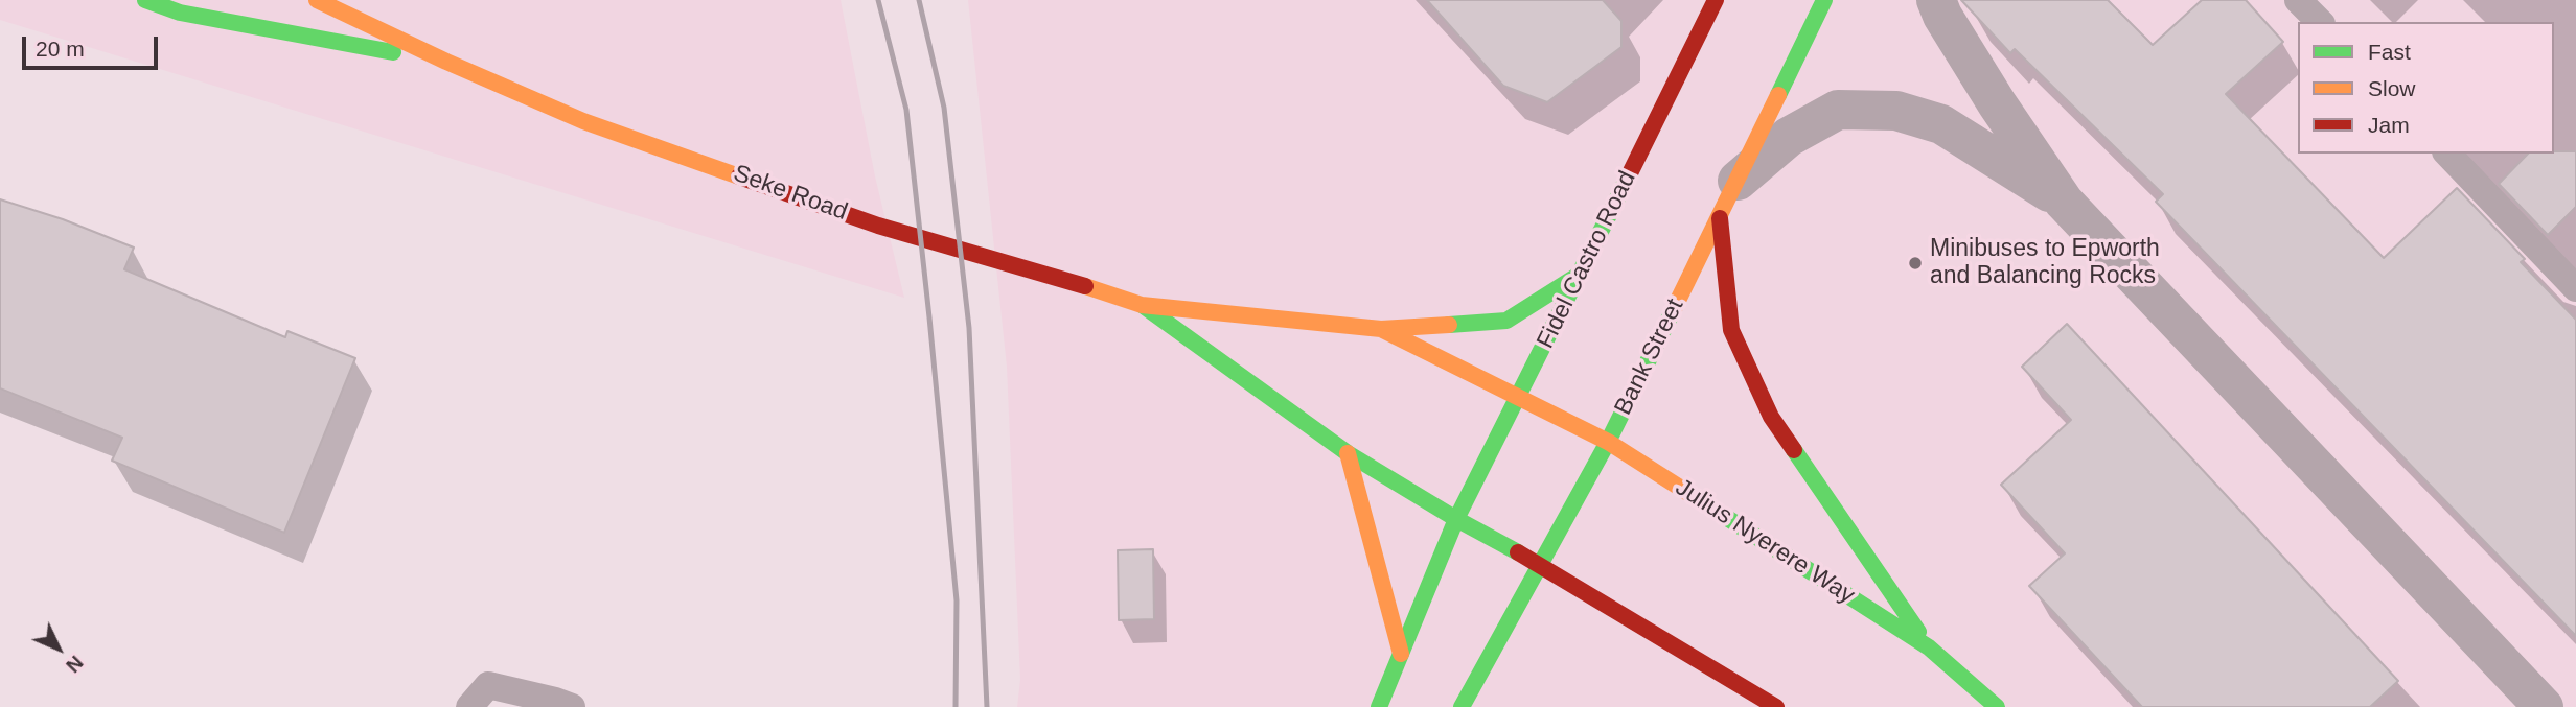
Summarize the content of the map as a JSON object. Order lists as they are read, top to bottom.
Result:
{
  "streets": {
    "main road": [
      "Seke Road",
      "Fidel Castro Road",
      "Bank Street",
      "Julius Nyerere Way"
    ]
  },
  "crossings": [
    ["Fidel Castro Road", "Julius Nyerere Way"],
    ["Bank Street", "Julius Nyerere Way"]
  ],
  "places": ["Minibuses to Epworth and Balancing Rocks"],
  "legend": ["Fast", "Slow", "Jam"],
  "scale_bar": "20 m",
  "north": "bottom right"
}
